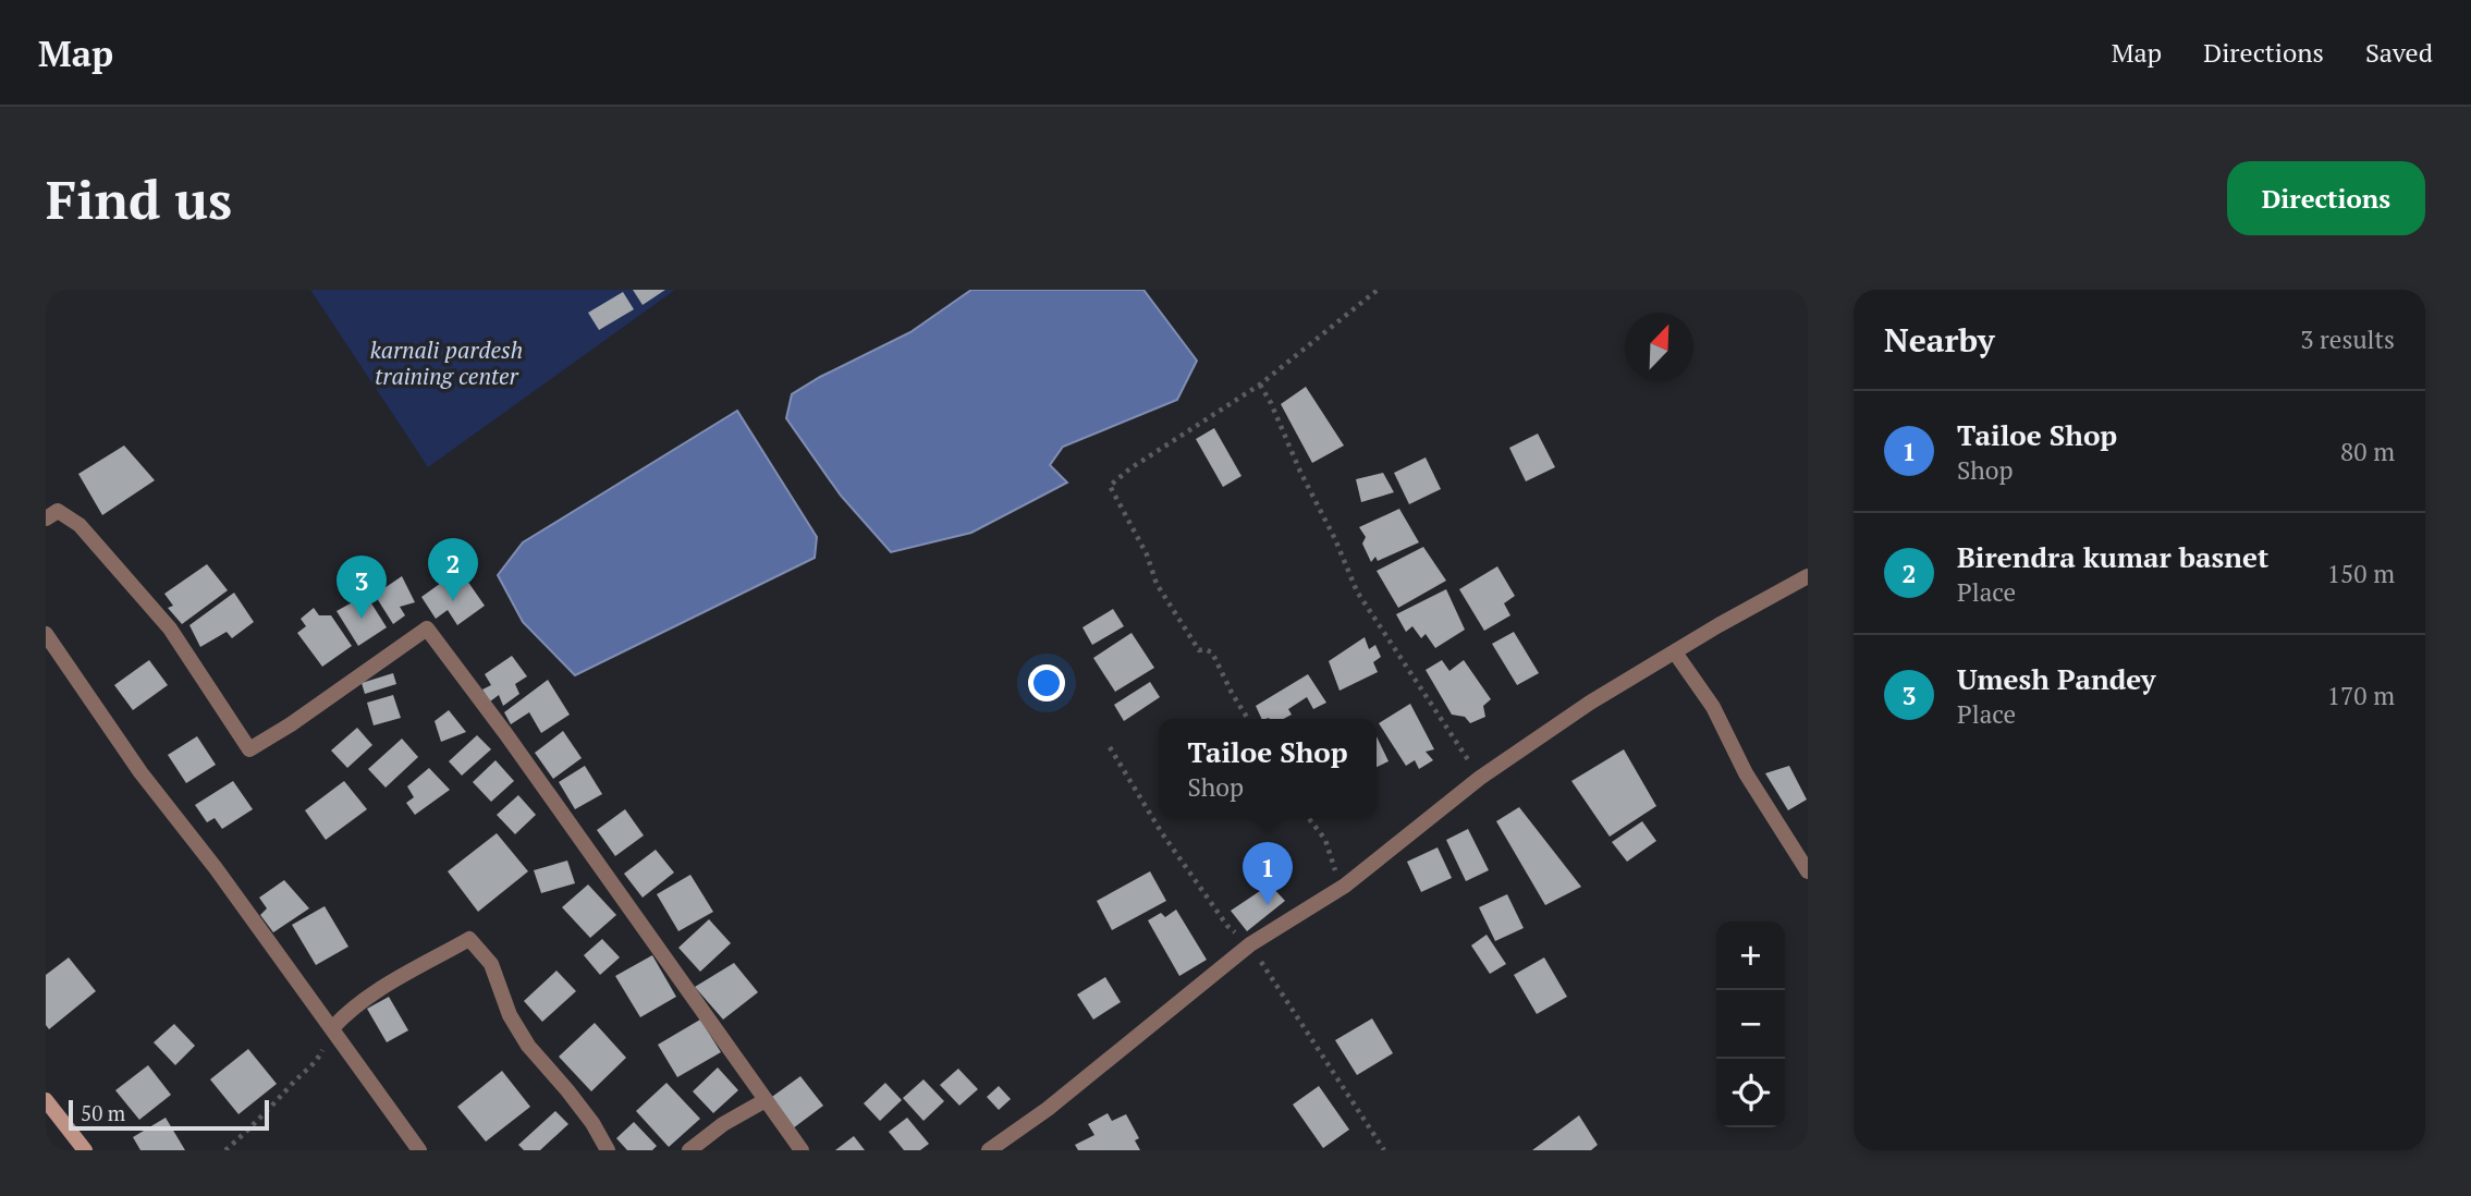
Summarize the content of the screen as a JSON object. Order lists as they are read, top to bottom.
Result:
{
  "parks": ["karnali pardesh training center"],
  "scale_bar": "50 m",
  "north": "top right",
  "page": {
    "header": "Map",
    "nav": ["Map", "Directions", "Saved"],
    "buttons": "Directions",
    "title": "Find us",
    "heading": ["Nearby", "3 results"],
    "list": [
      {
        "mark": "1",
        "name": "Tailoe Shop",
        "note": "Shop",
        "value": "80 m"
      },
      {
        "mark": "2",
        "name": "Birendra kumar basnet",
        "note": "Place",
        "value": "150 m"
      },
      {
        "mark": "3",
        "name": "Umesh Pandey",
        "note": "Place",
        "value": "170 m"
      }
    ],
    "pins": ["2", "3", "1"],
    "popup": ["Tailoe Shop", "Shop"],
    "map_buttons": ["+", "−"],
    "scale": "50 m"
  }
}
